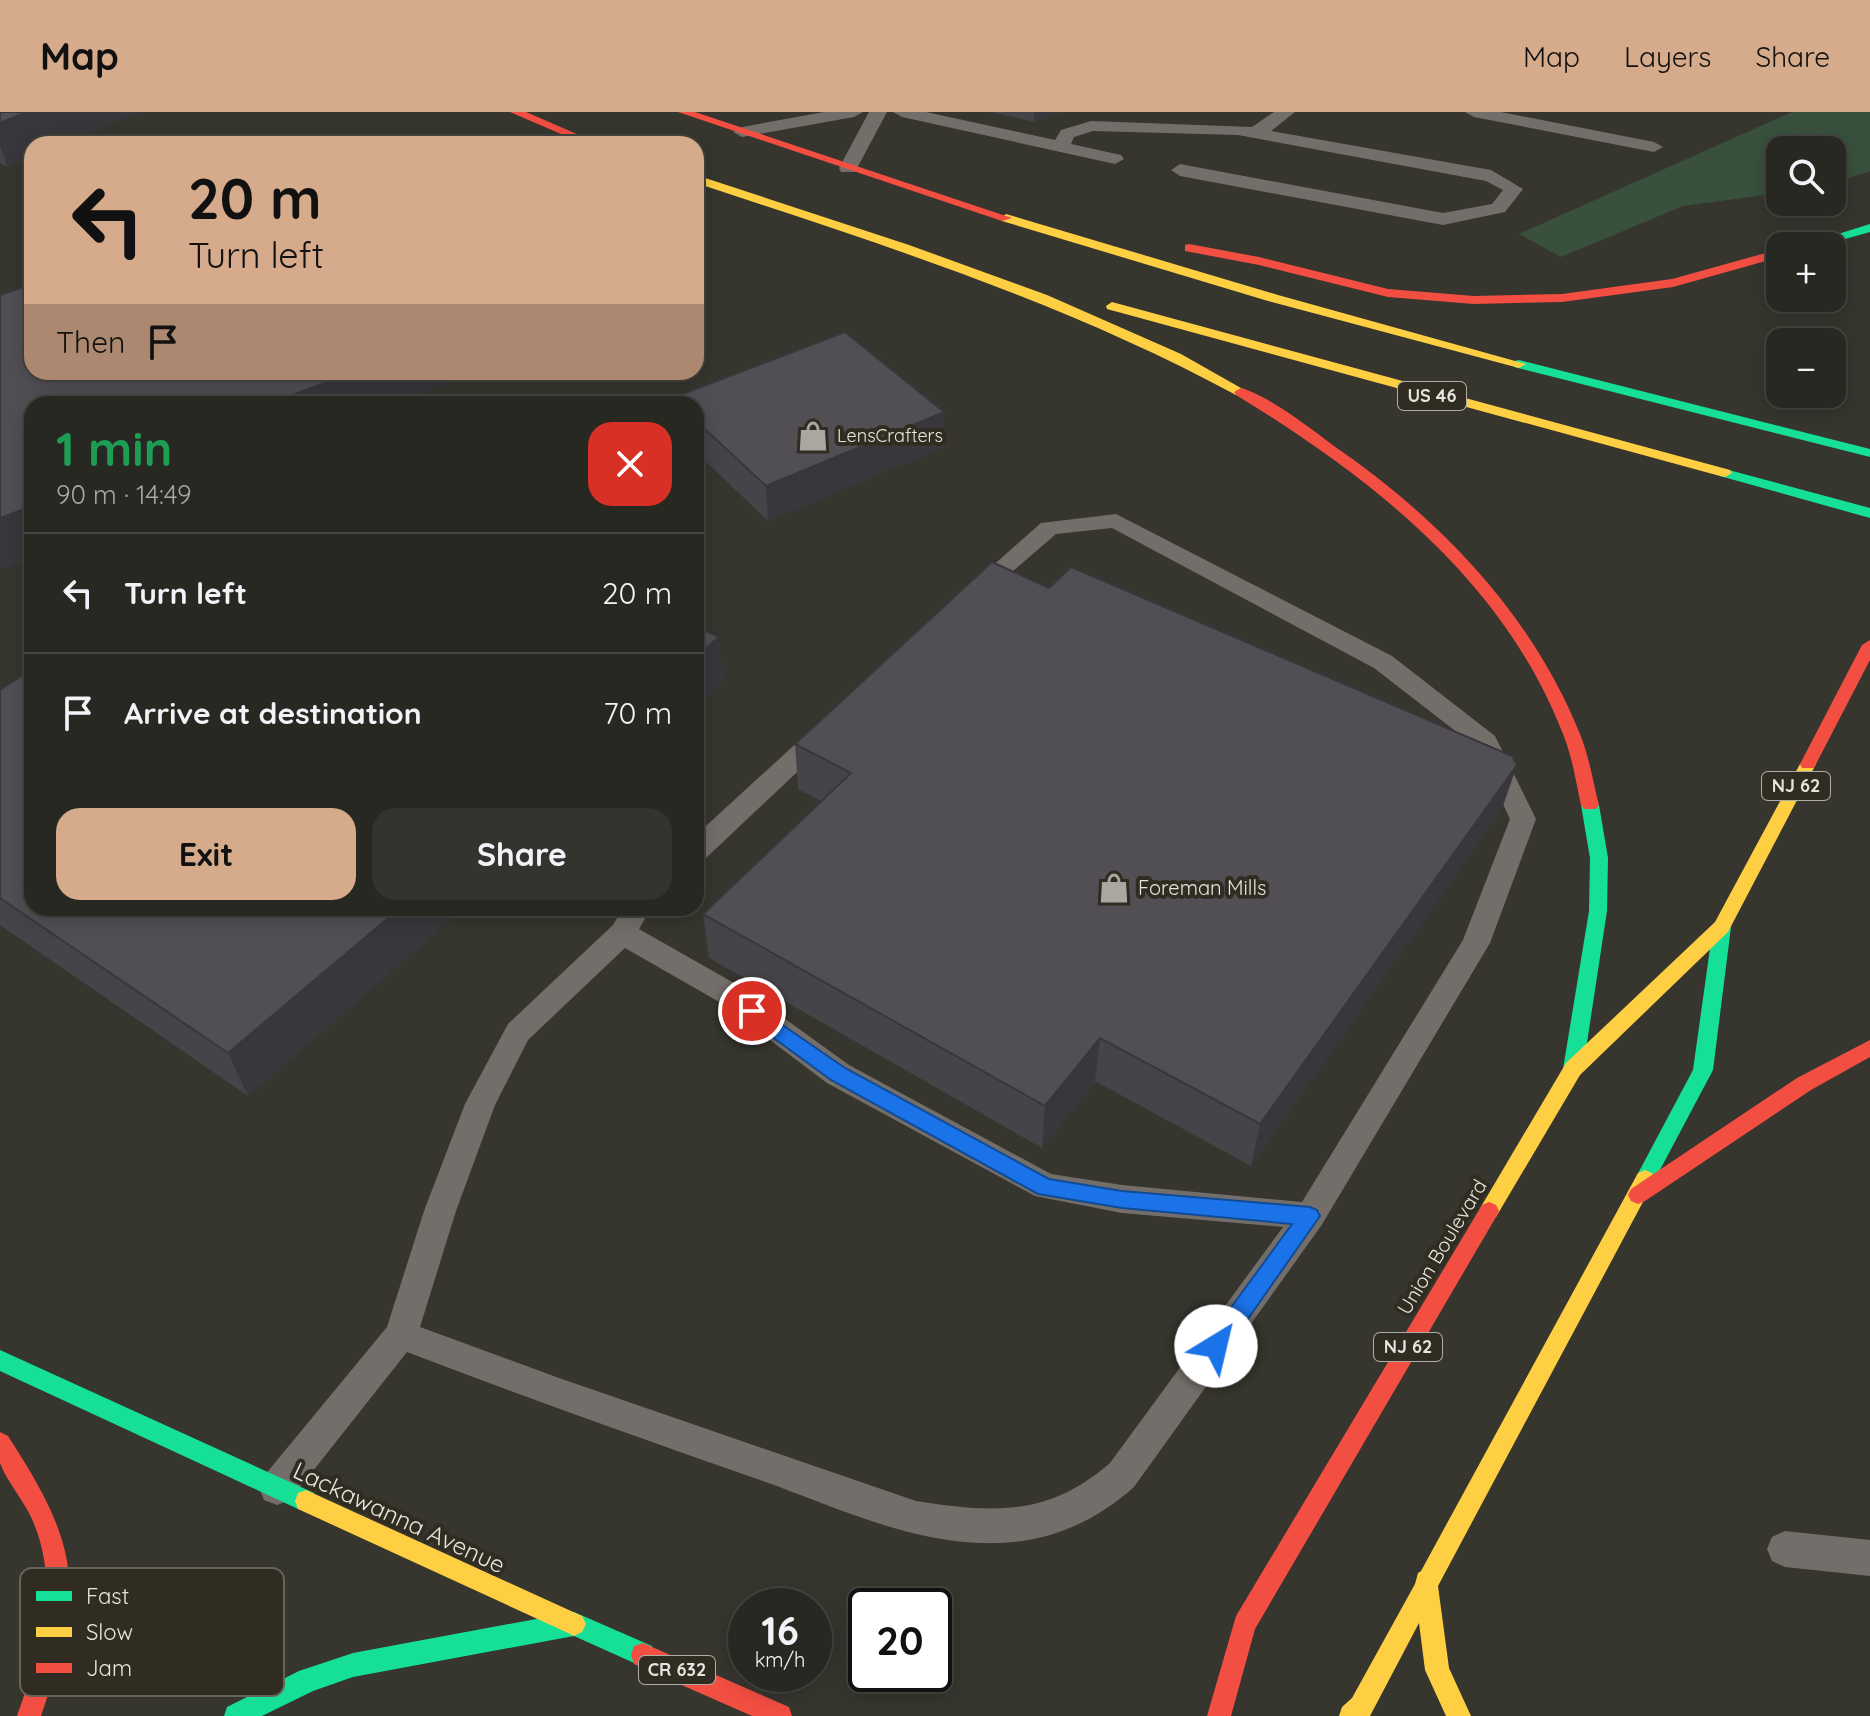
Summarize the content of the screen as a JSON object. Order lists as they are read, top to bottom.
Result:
{
  "streets": {
    "main road": [
      "US 46",
      "NJ 62",
      "Union Boulevard",
      "Lackawanna Avenue",
      "CR 632"
    ]
  },
  "places": {
    "shop": ["LensCrafters", "Foreman Mills"]
  },
  "legend": ["Fast", "Slow", "Jam"],
  "page": {
    "header": "Map",
    "nav": ["Map", "Layers", "Share"],
    "map_buttons": ["+", "−"],
    "turn": ["20 m", "Turn left"],
    "then": "Then",
    "heading": ["1 min", "90 m · 14:49"],
    "list": [
      {
        "name": "Turn left",
        "value": "20 m"
      },
      {
        "name": "Arrive at destination",
        "value": "70 m"
      }
    ],
    "buttons": ["Exit", "Share"],
    "speed": "16 km/h",
    "limit": "20"
  }
}
